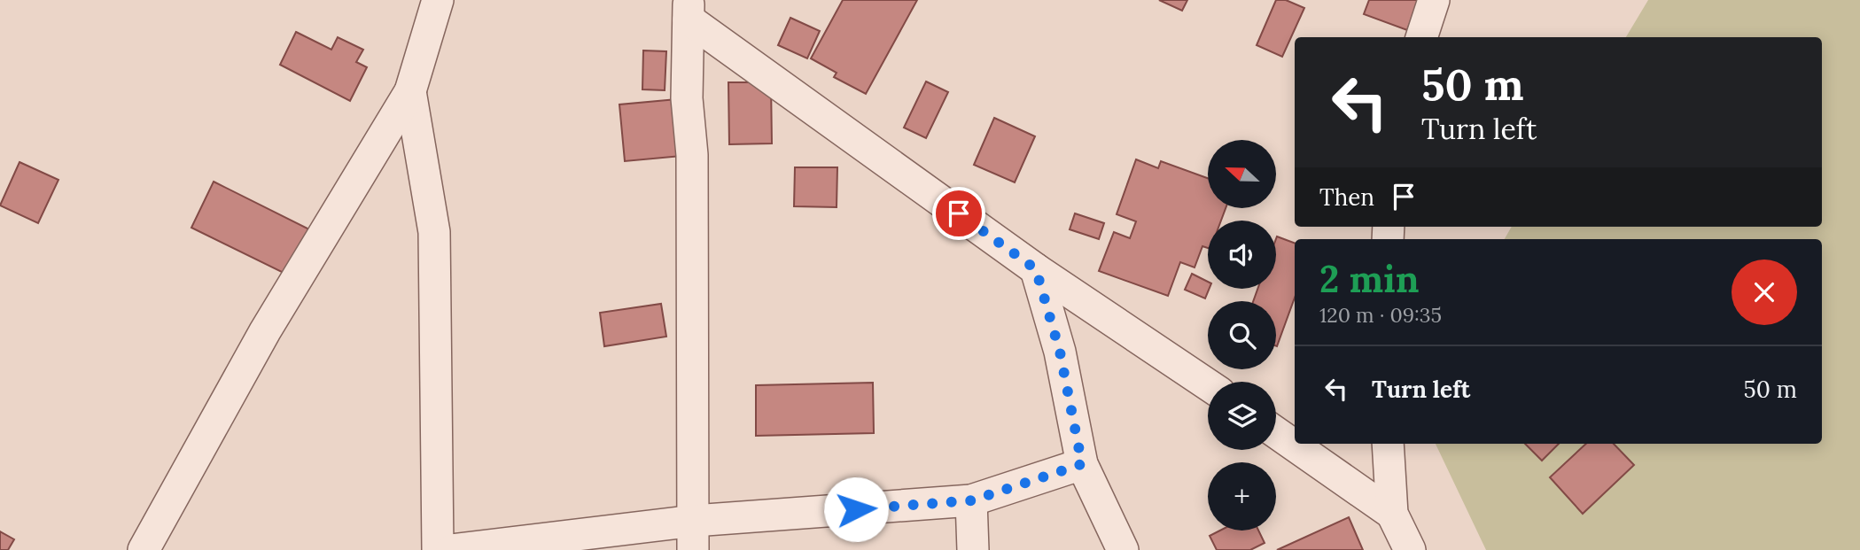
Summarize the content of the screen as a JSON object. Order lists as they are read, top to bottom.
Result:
{
  "north": "left",
  "page": {
    "turn": ["50 m", "Turn left"],
    "map_buttons": "+",
    "then": "Then",
    "heading": ["2 min", "120 m · 09:35"],
    "list": [
      {
        "name": "Turn left",
        "value": "50 m"
      }
    ]
  }
}
